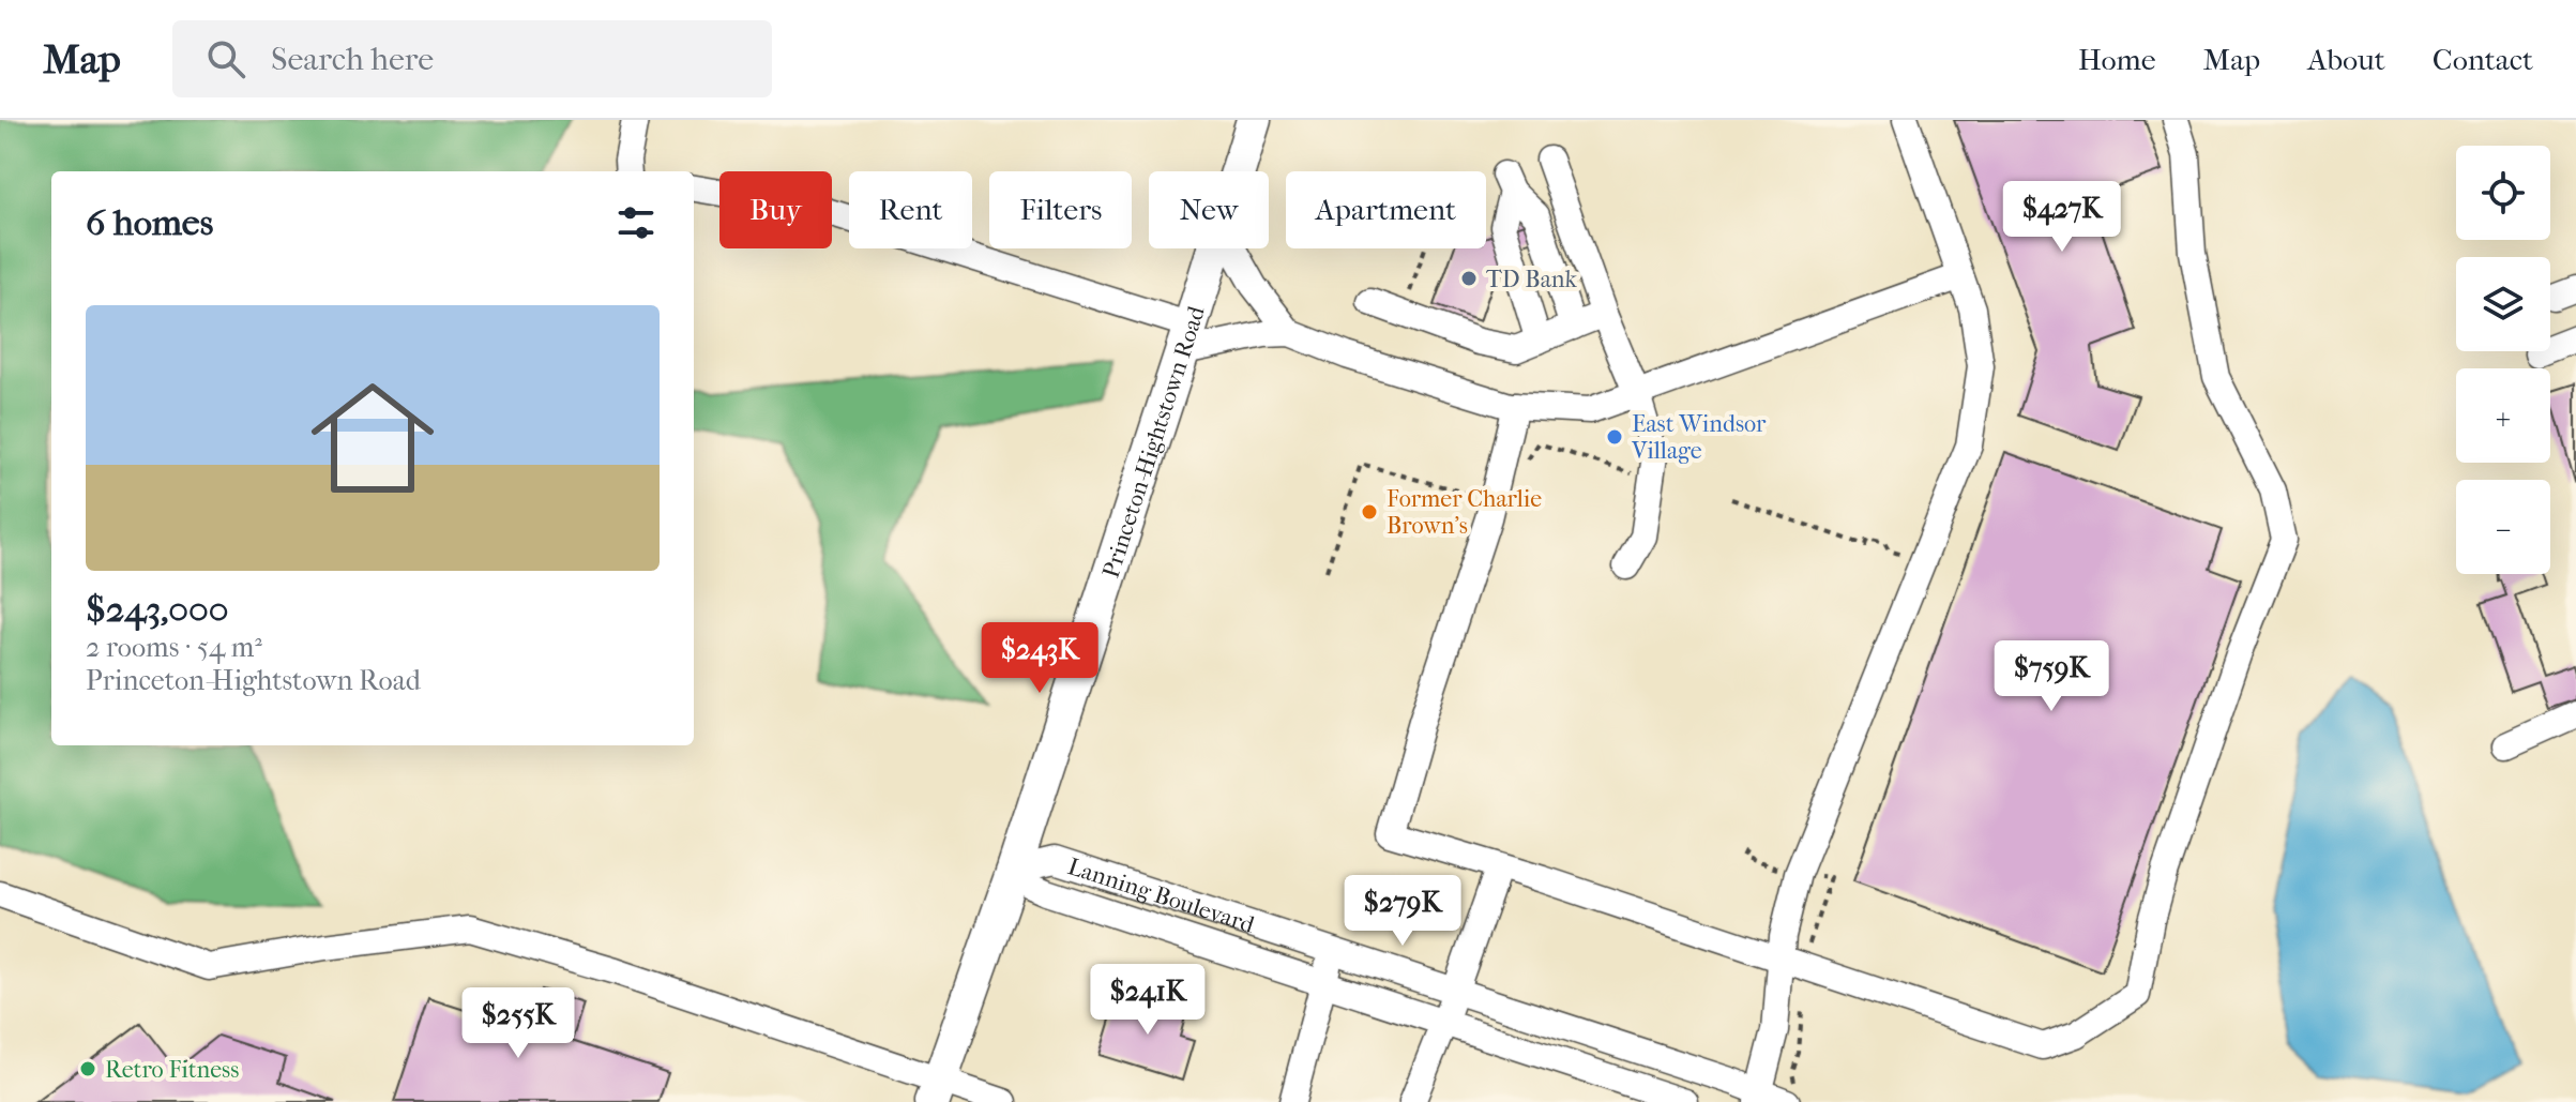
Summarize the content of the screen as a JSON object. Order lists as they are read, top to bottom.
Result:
{
  "streets": {
    "main road": ["Princeton-Hightstown Road"],
    "street": ["Lanning Boulevard"]
  },
  "crossings": [
    ["Princeton-Hightstown Road", "Lanning Boulevard"]
  ],
  "places": [
    "TD Bank",
    "East Windsor Village",
    "Former Charlie Brown's",
    "Retro Fitness"
  ],
  "page": {
    "header": "Map",
    "search": "Search here",
    "nav": [
      "Home",
      "Map",
      "About",
      "Contact"
    ],
    "map_buttons": ["+", "−"],
    "chip": [
      "Buy",
      "Rent",
      "Filters",
      "New",
      "Apartment"
    ],
    "heading": "6 homes",
    "price": [
      "$427K",
      "$243K",
      "$759K",
      "$279K",
      "$241K",
      "$255K"
    ],
    "list": [
      {
        "name": "$243,000",
        "note": "2 rooms · 54 m² · Princeton-Hightstown Road"
      }
    ]
  }
}
